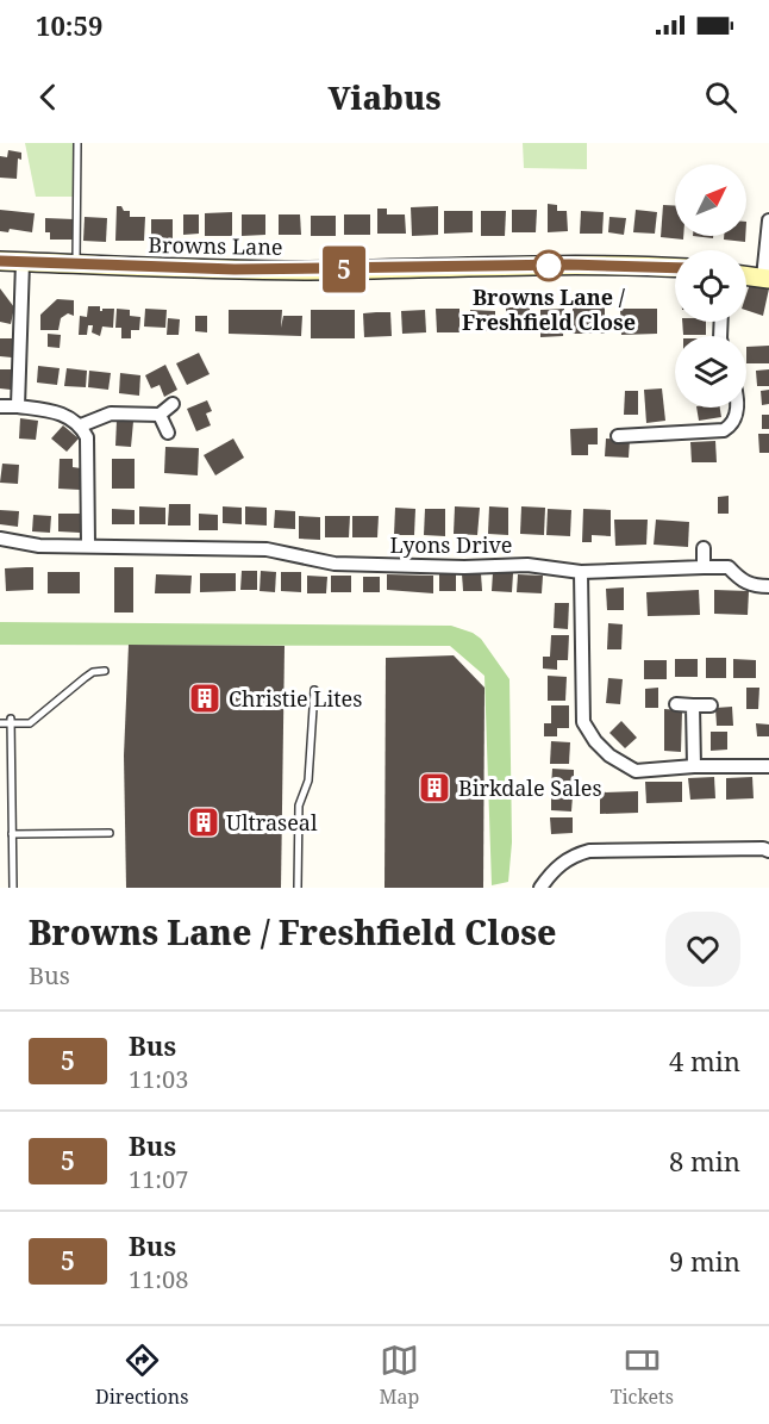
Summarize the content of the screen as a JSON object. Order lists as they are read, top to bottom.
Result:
{
  "streets": {
    "street": ["Browns Lane", "Lyons Drive"]
  },
  "places": {
    "other": ["Browns Lane / Freshfield Close"],
    "building": ["Christie Lites", "Birkdale Sales", "Ultraseal"]
  },
  "lines": ["bus line 5"],
  "north": "top right",
  "page": {
    "status": "10:59",
    "header": "Viabus",
    "on_map": "5",
    "heading": ["Browns Lane / Freshfield Close", "Bus"],
    "list": [
      {
        "mark": "5",
        "name": "Bus",
        "note": "11:03",
        "value": "4 min"
      },
      {
        "mark": "5",
        "name": "Bus",
        "note": "11:07",
        "value": "8 min"
      },
      {
        "mark": "5",
        "name": "Bus",
        "note": "11:08",
        "value": "9 min"
      }
    ],
    "tabs": ["Directions", "Map", "Tickets"]
  }
}
